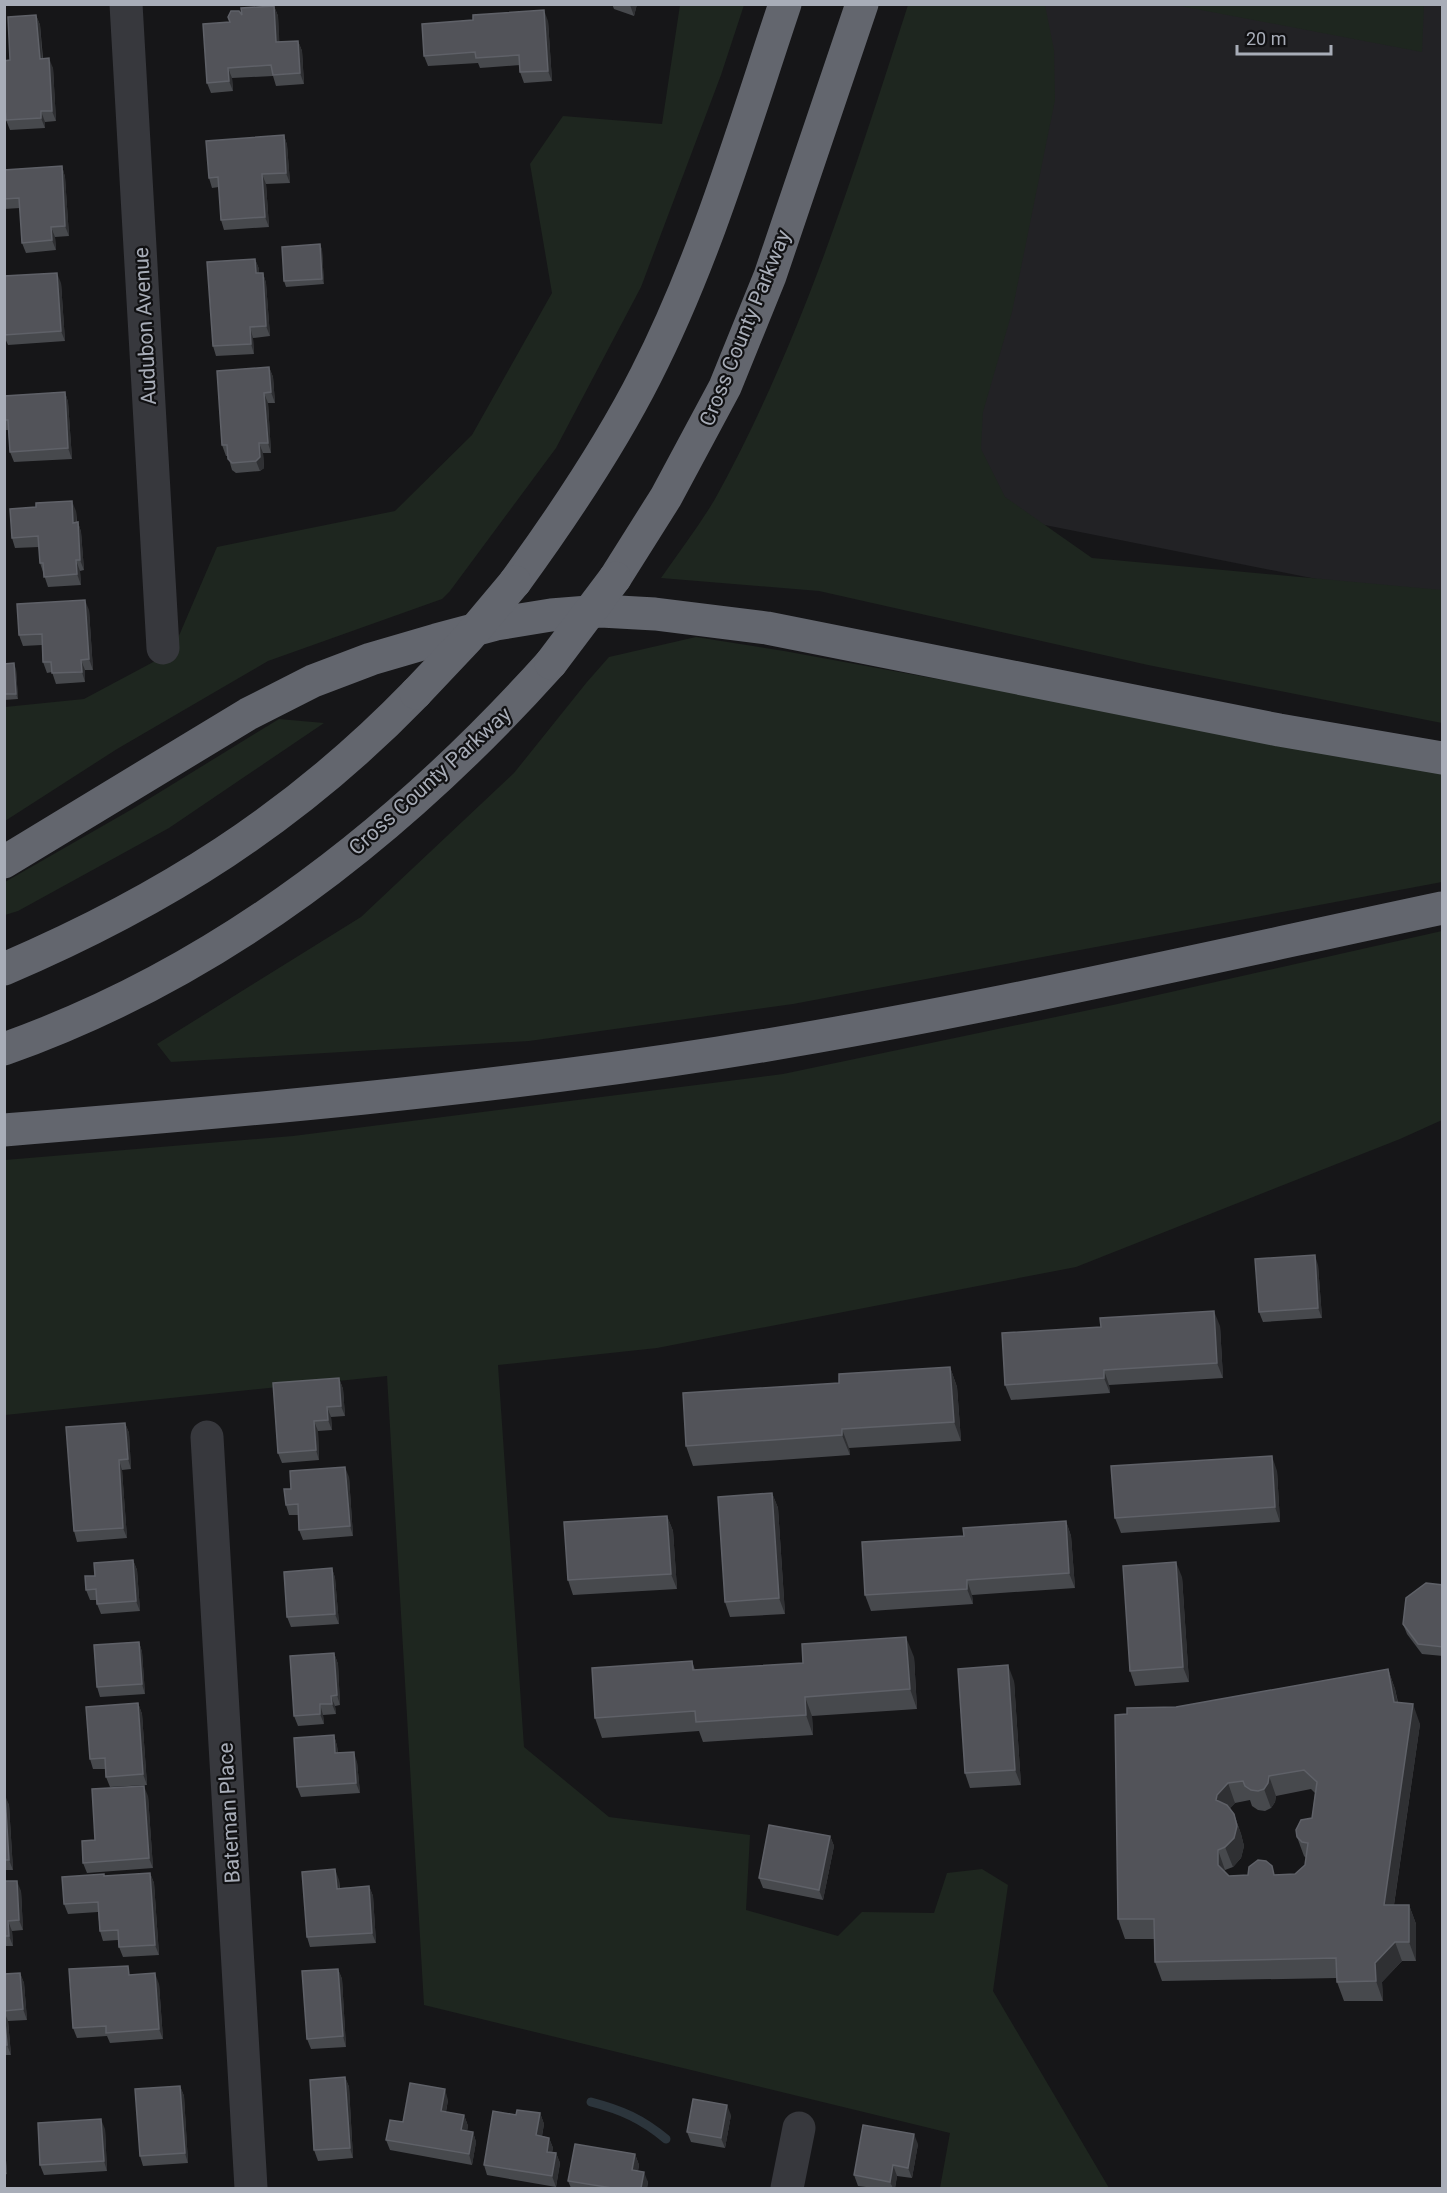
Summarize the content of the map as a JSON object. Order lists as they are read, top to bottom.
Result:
{
  "streets": {
    "highway": ["Cross County Parkway"],
    "street": ["Audubon Avenue", "Bateman Place"]
  },
  "scale_bar": "20 m"
}
